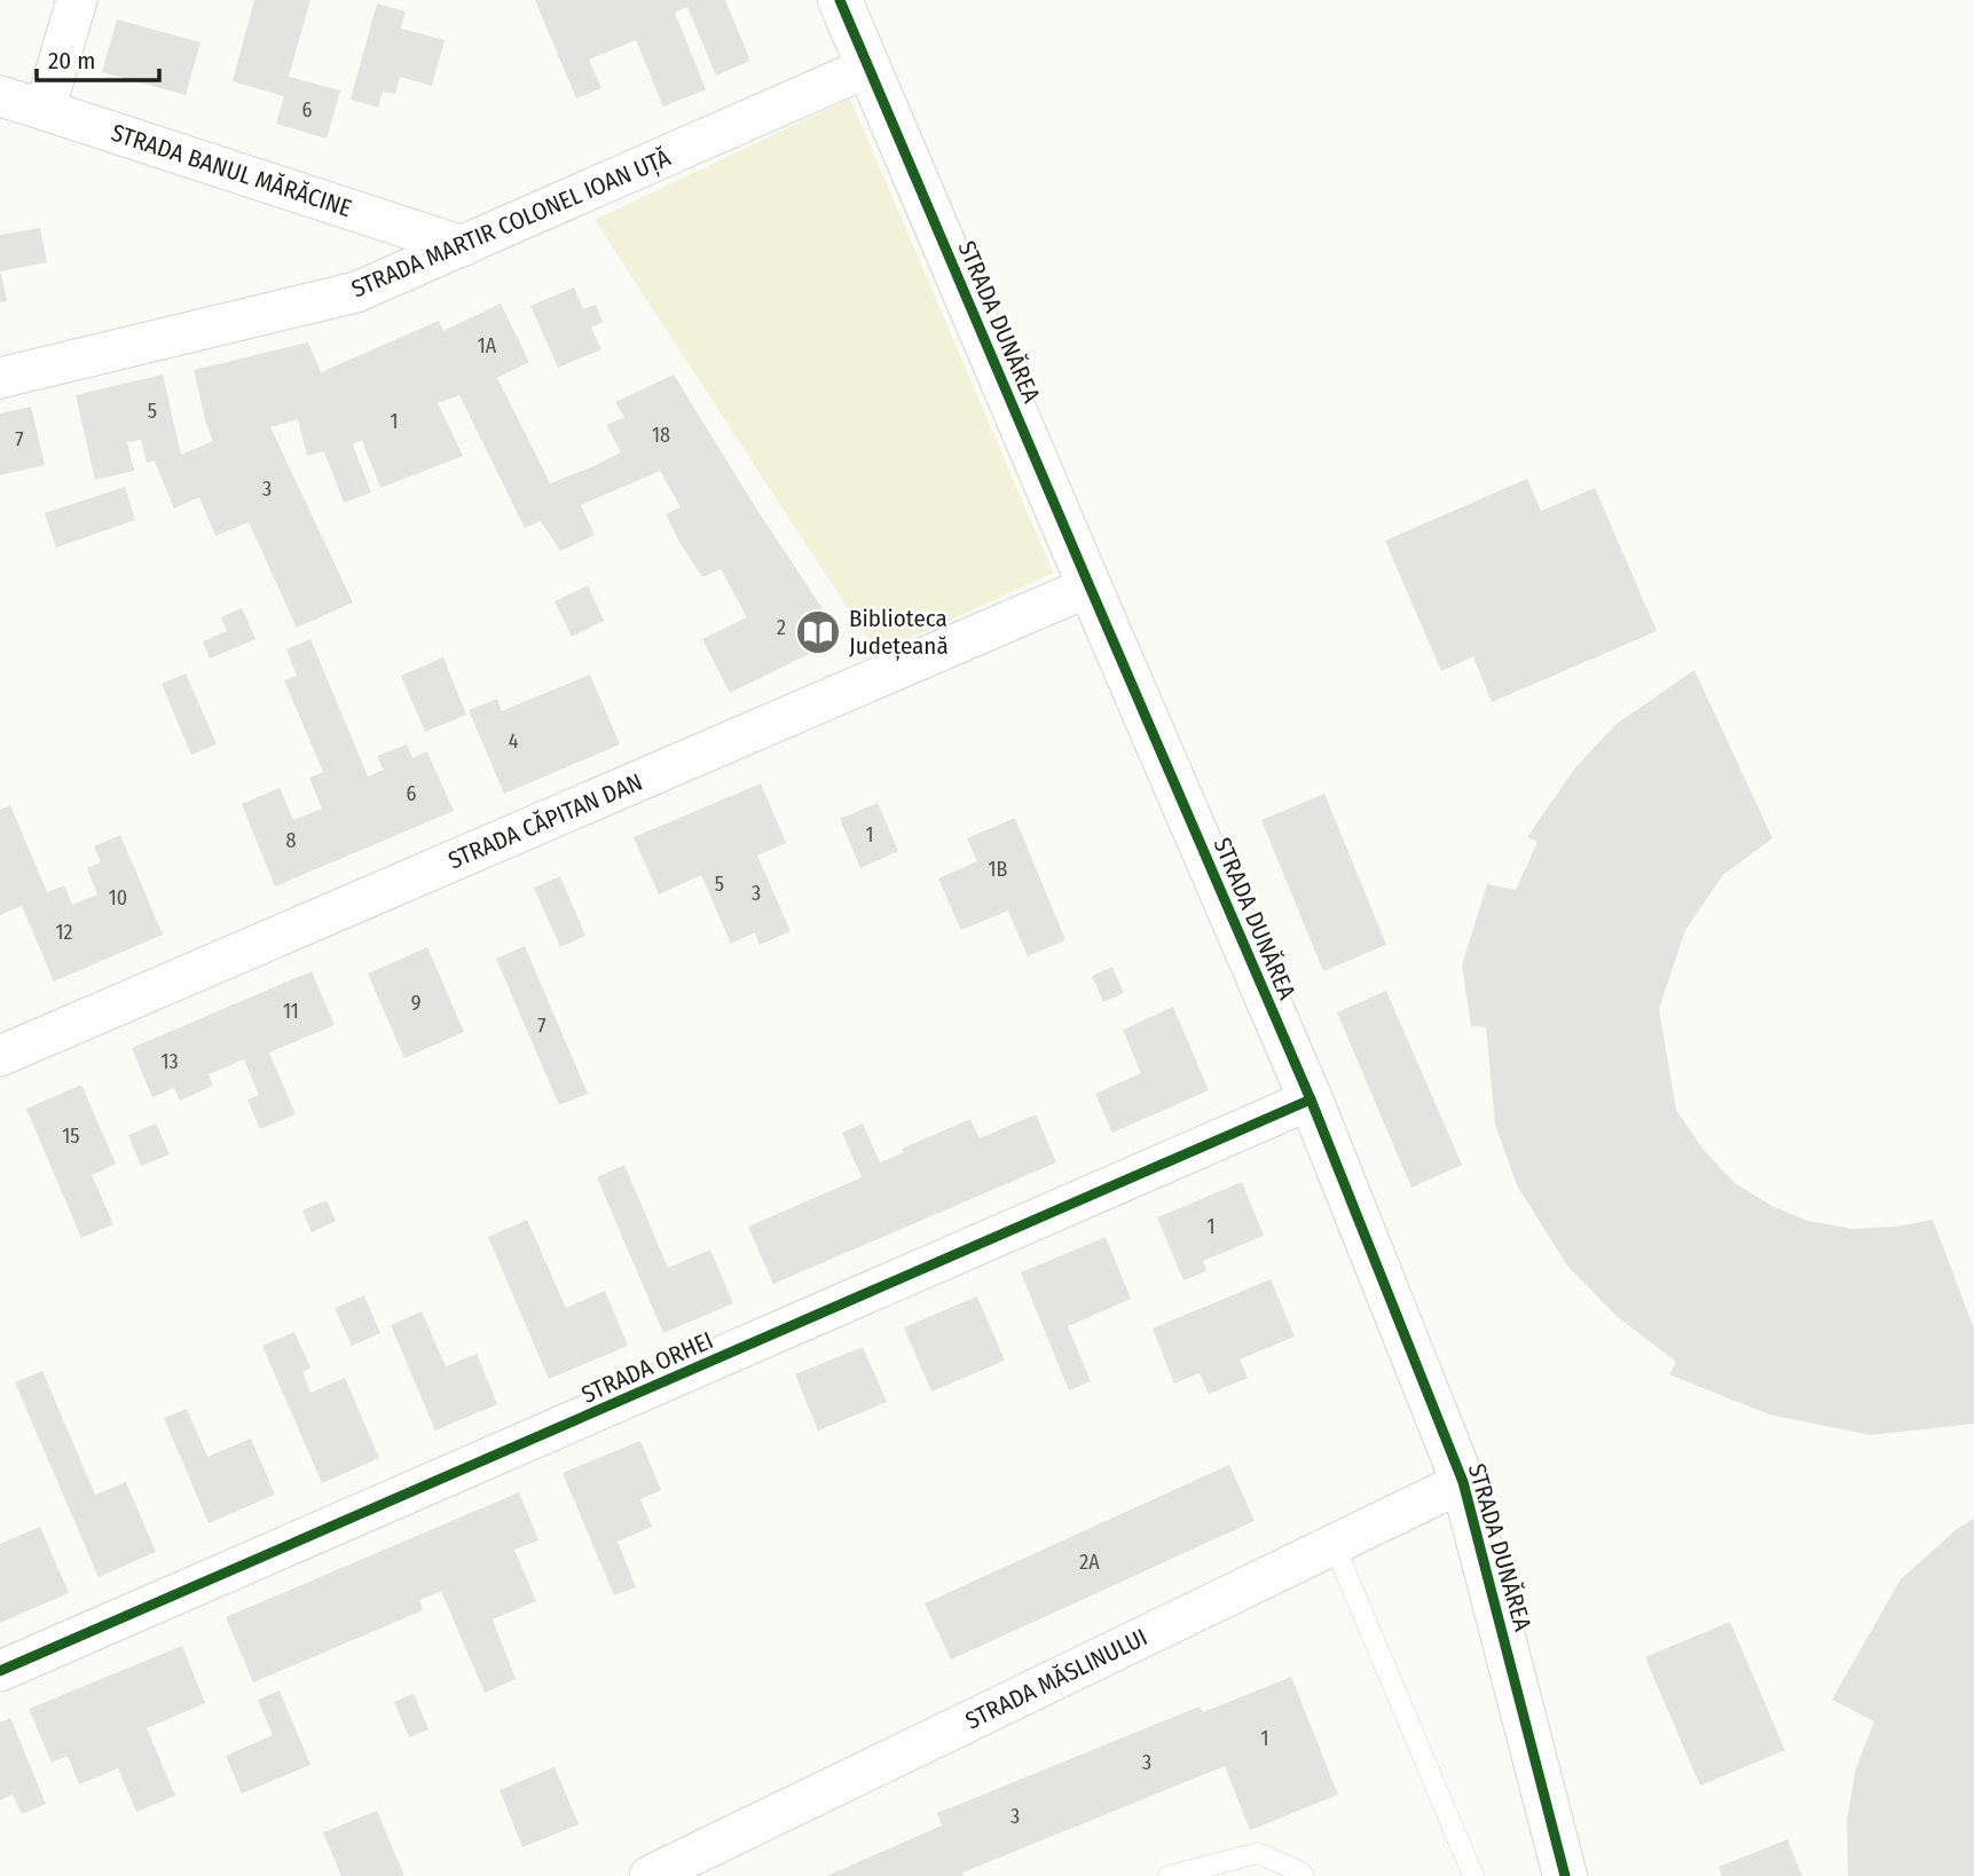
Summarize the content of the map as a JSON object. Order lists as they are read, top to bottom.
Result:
{
  "streets": {
    "street": [
      "STRADA BANUL MĂRĂCINE",
      "STRADA MARTIR COLONEL IOAN UȚĂ",
      "STRADA DUNĂREA",
      "STRADA CĂPITAN DAN",
      "STRADA ORHEI",
      "STRADA MĂSLINULUI"
    ]
  },
  "crossings": [
    ["STRADA BANUL MĂRĂCINE", "STRADA MARTIR COLONEL IOAN UȚĂ"],
    ["STRADA MARTIR COLONEL IOAN UȚĂ", "STRADA DUNĂREA"],
    ["STRADA DUNĂREA", "STRADA CĂPITAN DAN"],
    ["STRADA DUNĂREA", "STRADA ORHEI"],
    ["STRADA DUNĂREA", "STRADA MĂSLINULUI"]
  ],
  "places": {
    "library": ["Biblioteca Județeană"]
  },
  "house_numbers": [
    "6",
    "1A",
    "5",
    "1",
    "18",
    "7",
    "3",
    "2",
    "4",
    "6",
    "1",
    "8",
    "1B",
    "5",
    "3",
    "10",
    "12",
    "9",
    "11",
    "7",
    "13",
    "15",
    "1",
    "2A",
    "1",
    "3",
    "3"
  ],
  "scale_bar": "20 m"
}
